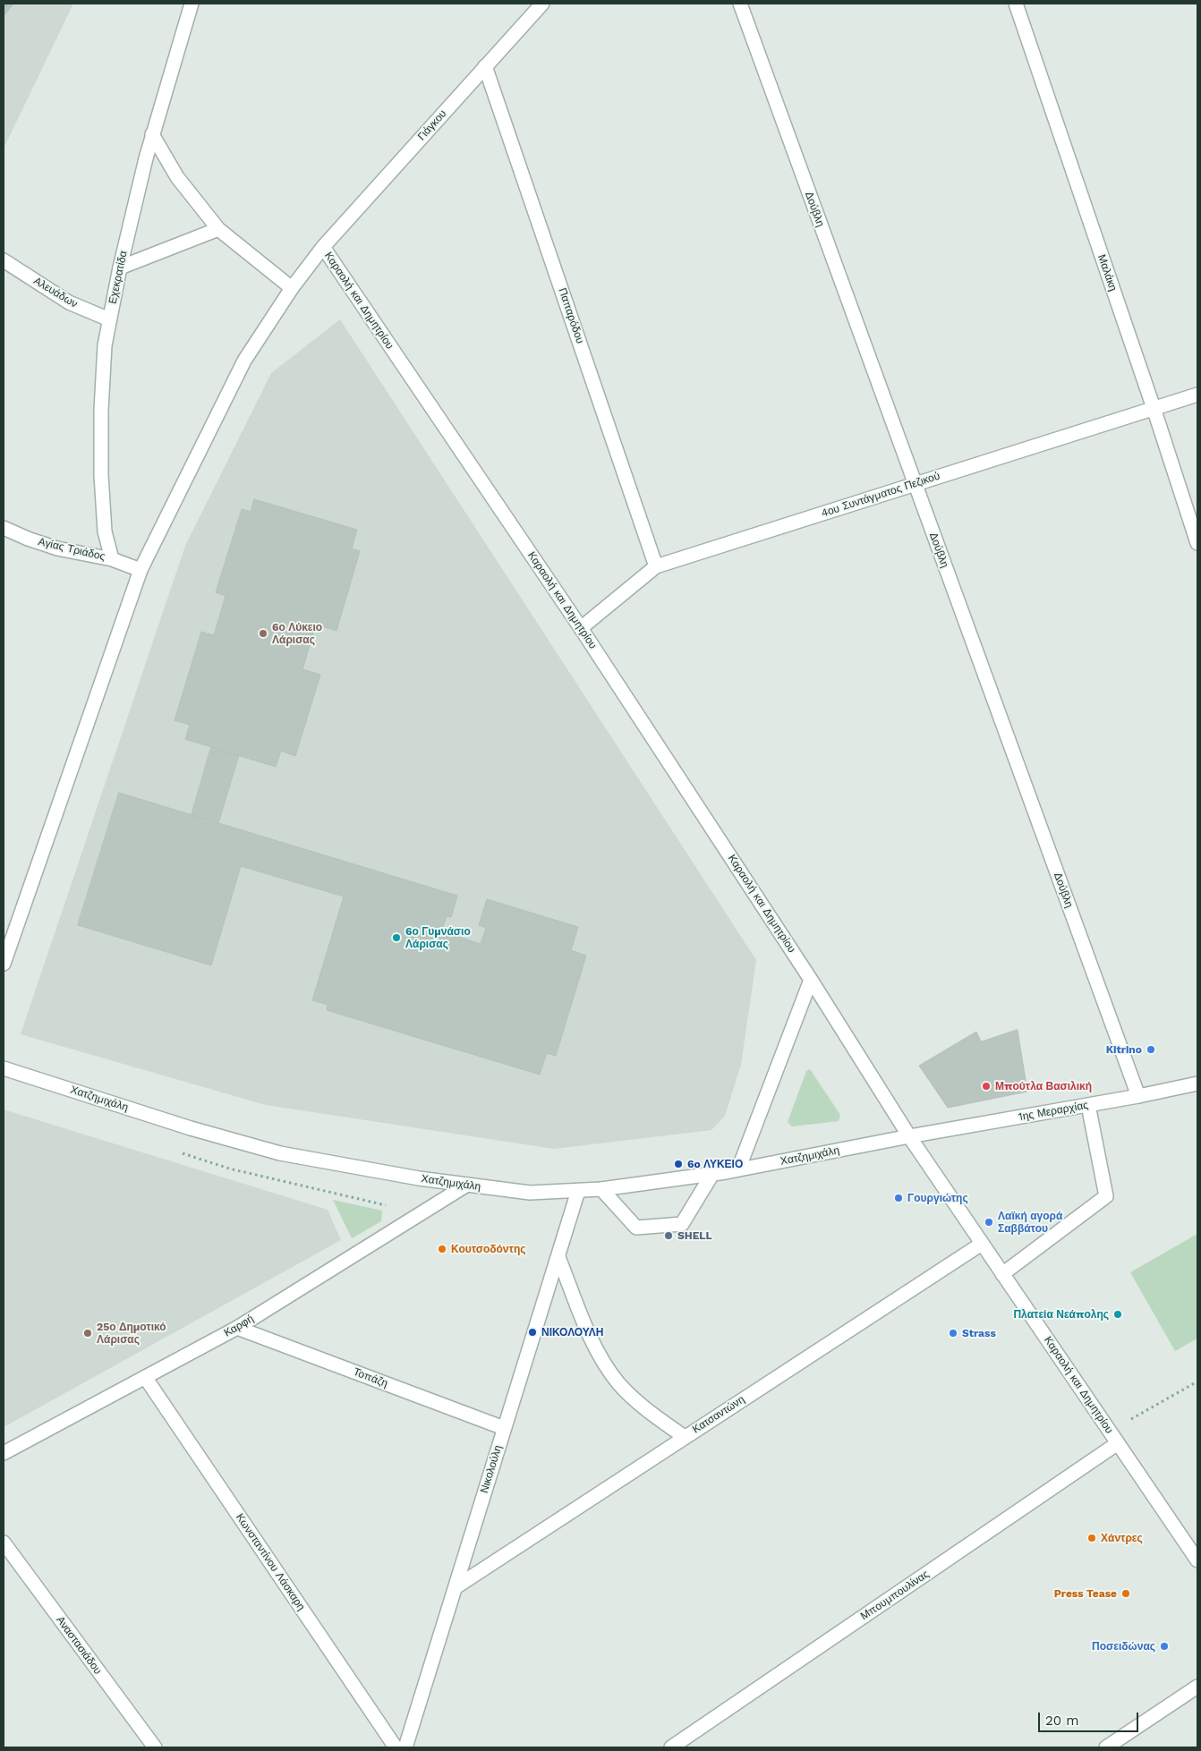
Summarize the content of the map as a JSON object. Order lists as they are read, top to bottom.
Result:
{
  "streets": {
    "street": [
      "Γιάγκου",
      "Δούβλη",
      "Μαλάκη",
      "Εχεκρατίδα",
      "Αλευάδων",
      "Καραολή και Δημητρίου",
      "Παπαρόδου",
      "4ου Συντάγματος Πεζικού",
      "Αγίας Τριάδος",
      "Χατζημιχάλη",
      "1ης Μεραρχίας",
      "Καρφή",
      "Τοπάζη",
      "Κατσαντώνη",
      "Νικολούλη",
      "Κωνσταντίνου Λάσκαρη",
      "Μπουμπουλίνας",
      "Αναστασιάδου"
    ]
  },
  "crossings": [
    ["Γιάγκου", "Καραολή και Δημητρίου"],
    ["Γιάγκου", "Παπαρόδου"],
    ["Γιάγκου", "Αγίας Τριάδος"],
    ["Δούβλη", "4ου Συντάγματος Πεζικού"],
    ["Δούβλη", "1ης Μεραρχίας"],
    ["Μαλάκη", "4ου Συντάγματος Πεζικού"],
    ["Εχεκρατίδα", "Αλευάδων"],
    ["Εχεκρατίδα", "Αγίας Τριάδος"],
    ["Καραολή και Δημητρίου", "4ου Συντάγματος Πεζικού"],
    ["Καραολή και Δημητρίου", "Χατζημιχάλη"],
    ["Καραολή και Δημητρίου", "1ης Μεραρχίας"],
    ["Καραολή και Δημητρίου", "Κατσαντώνη"],
    ["Καραολή και Δημητρίου", "Μπουμπουλίνας"],
    ["Παπαρόδου", "4ου Συντάγματος Πεζικού"],
    ["Χατζημιχάλη", "1ης Μεραρχίας"],
    ["Χατζημιχάλη", "Καρφή"],
    ["Χατζημιχάλη", "Νικολούλη"],
    ["Καρφή", "Τοπάζη"],
    ["Καρφή", "Κωνσταντίνου Λάσκαρη"],
    ["Τοπάζη", "Νικολούλη"],
    ["Κατσαντώνη", "Νικολούλη"]
  ],
  "places": [
    "6ο Λύκειο Λάρισας",
    "6ο Γυμνάσιο Λάρισας",
    "Kitrino",
    "Μπούτλα Βασιλική",
    "6o ΛΥΚΕΙΟ",
    "Γουργιώτης",
    "Λαϊκή αγορά Σαββάτου",
    "SHELL",
    "Κουτσοδόντης",
    "Πλατεία Νεάπολης",
    "ΝΙΚΟΛΟΥΛΗ",
    "25ο Δημοτικό Λάρισας",
    "Strass",
    "Χάντρες",
    "Press Tease",
    "Ποσειδώνας"
  ],
  "scale_bar": "20 m"
}
